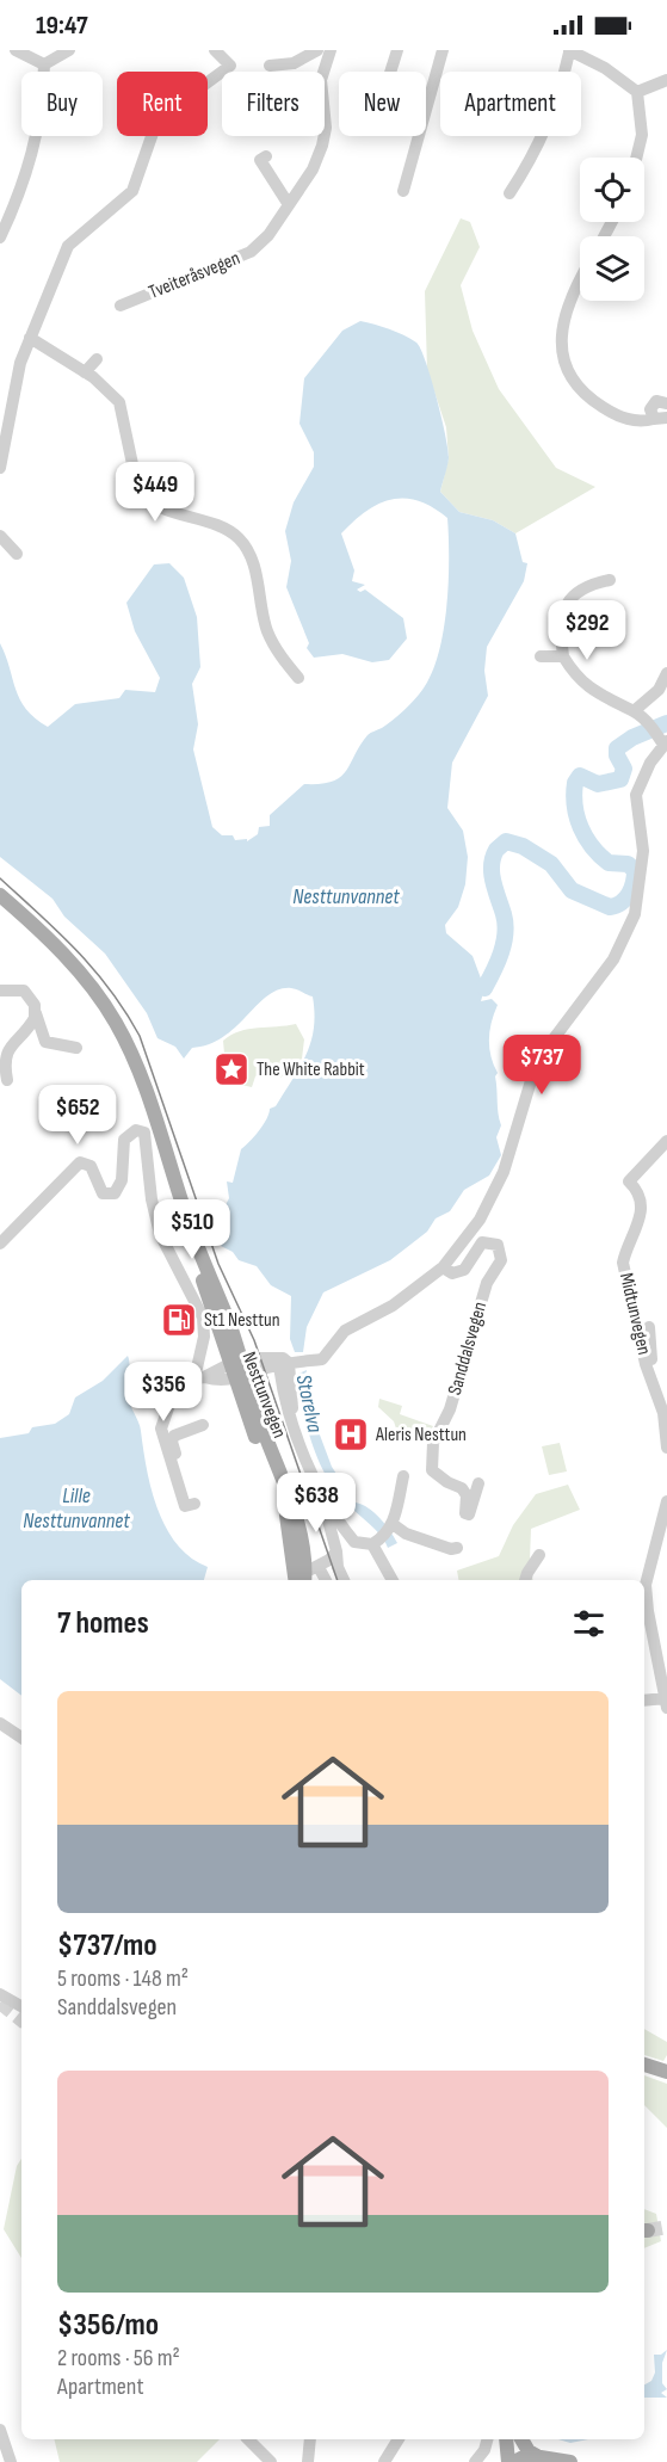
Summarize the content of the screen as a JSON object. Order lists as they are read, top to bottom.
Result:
{
  "streets": {
    "main road": ["Nesttunvegen"],
    "street": ["Tveiteråsvegen", "Midtunvegen", "Sanddalsvegen"]
  },
  "crossings": [
    ["Sanddalsvegen", "Nesttunvegen"]
  ],
  "water": ["Nesttunvannet", "Storelva", "Lille Nesttunvannet"],
  "places": {
    "place": ["The White Rabbit"],
    "fuel station": ["St1 Nesttun"],
    "hospital": ["Aleris Nesttun"]
  },
  "page": {
    "status": "19:47",
    "chip": [
      "Buy",
      "Rent",
      "Filters",
      "New",
      "Apartment"
    ],
    "price": [
      "$449",
      "$292",
      "$737",
      "$652",
      "$510",
      "$356",
      "$638"
    ],
    "heading": "7 homes",
    "list": [
      {
        "name": "$737/mo",
        "note": "5 rooms · 148 m² · Sanddalsvegen"
      },
      {
        "name": "$356/mo",
        "note": "2 rooms · 56 m² · Apartment"
      }
    ]
  }
}
